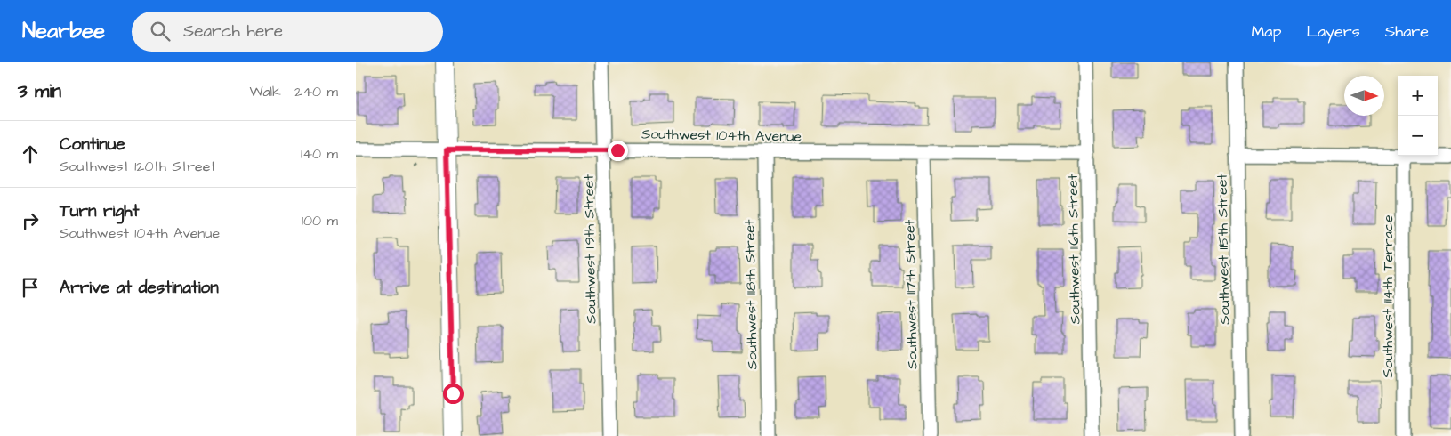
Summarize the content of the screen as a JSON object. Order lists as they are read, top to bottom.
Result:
{
  "streets": {
    "street": [
      "Southwest 104th Avenue",
      "Southwest 119th Street",
      "Southwest 116th Street",
      "Southwest 115th Street",
      "Southwest 118th Street",
      "Southwest 117th Street",
      "Southwest 114th Terrace"
    ]
  },
  "crossings": [
    ["Southwest 104th Avenue", "Southwest 119th Street"],
    ["Southwest 104th Avenue", "Southwest 116th Street"],
    ["Southwest 104th Avenue", "Southwest 118th Street"],
    ["Southwest 104th Avenue", "Southwest 117th Street"]
  ],
  "north": "right",
  "page": {
    "header": "Nearbee",
    "search": "Search here",
    "nav": ["Map", "Layers", "Share"],
    "heading": ["3 min", "Walk · 240 m"],
    "map_buttons": ["+", "−"],
    "list": [
      ["Continue", "Southwest 120th Street", "140 m"],
      ["Turn right", "Southwest 104th Avenue", "100 m"],
      "Arrive at destination"
    ]
  }
}
